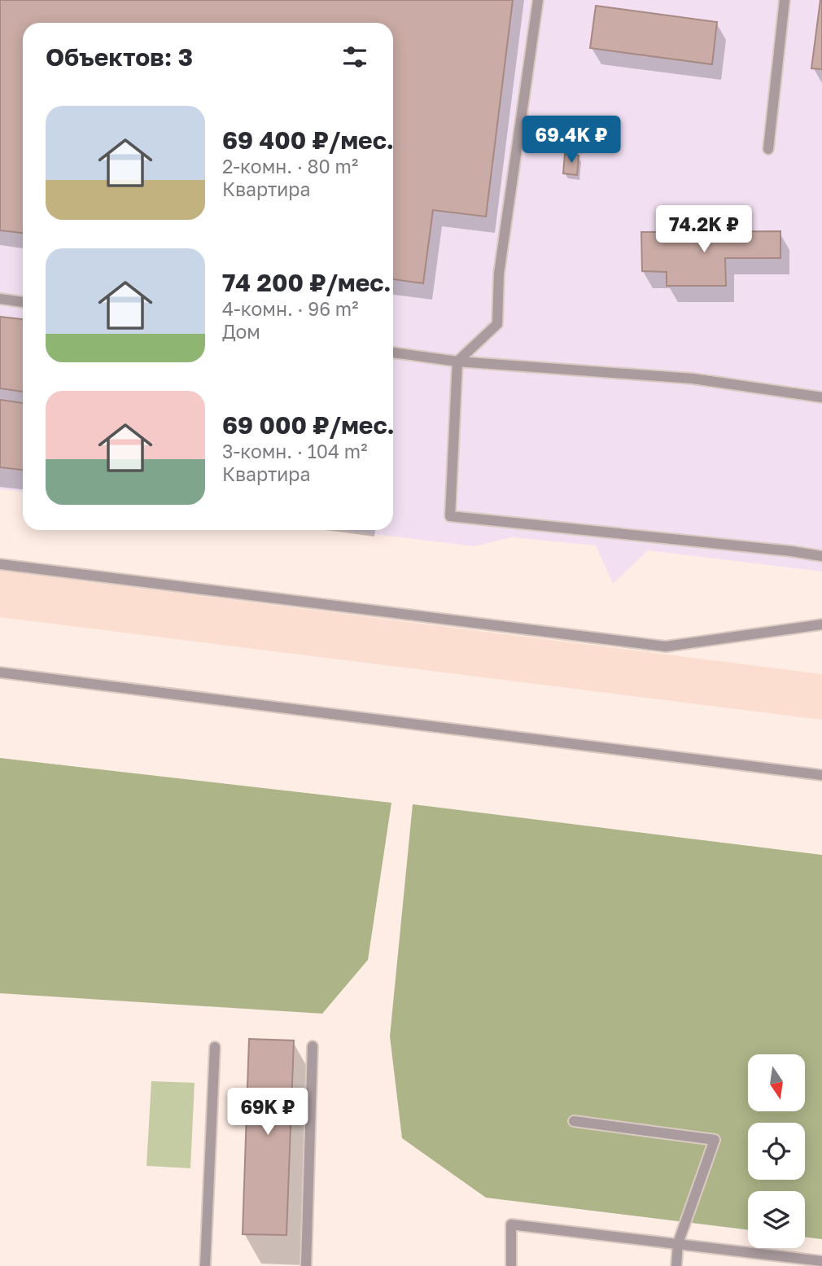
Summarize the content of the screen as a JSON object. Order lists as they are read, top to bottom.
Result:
{
  "north": "bottom",
  "page": {
    "heading": "Объектов: 3",
    "list": [
      {
        "name": "69 400 ₽/мес.",
        "note": "2-комн. · 80 m² · Квартира"
      },
      {
        "name": "74 200 ₽/мес.",
        "note": "4-комн. · 96 m² · Дом"
      },
      {
        "name": "69 000 ₽/мес.",
        "note": "3-комн. · 104 m² · Квартира"
      }
    ],
    "price": ["69.4K ₽", "74.2K ₽", "69K ₽"]
  }
}
